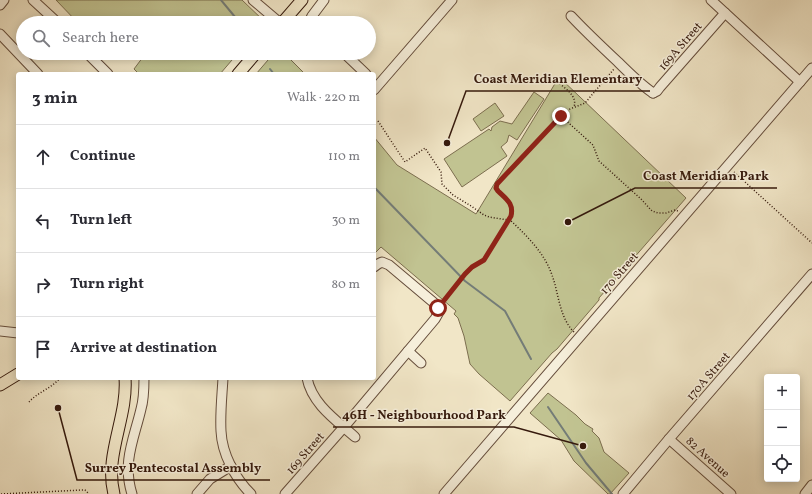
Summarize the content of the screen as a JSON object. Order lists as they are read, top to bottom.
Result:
{
  "streets": {
    "street": [
      "169A Street",
      "170 Street",
      "170A Street",
      "169 Street",
      "82 Avenue"
    ]
  },
  "crossings": [
    ["170A Street", "82 Avenue"]
  ],
  "places": [
    "Coast Meridian Elementary",
    "Coast Meridian Park",
    "Surrey Pentecostal Assembly",
    "46H - Neighbourhood Park"
  ],
  "page": {
    "search": "Search here",
    "heading": ["3 min", "Walk · 220 m"],
    "list": [
      ["Continue", "110 m"],
      ["Turn left", "30 m"],
      ["Turn right", "80 m"],
      "Arrive at destination"
    ],
    "map_buttons": ["+", "−"]
  }
}
